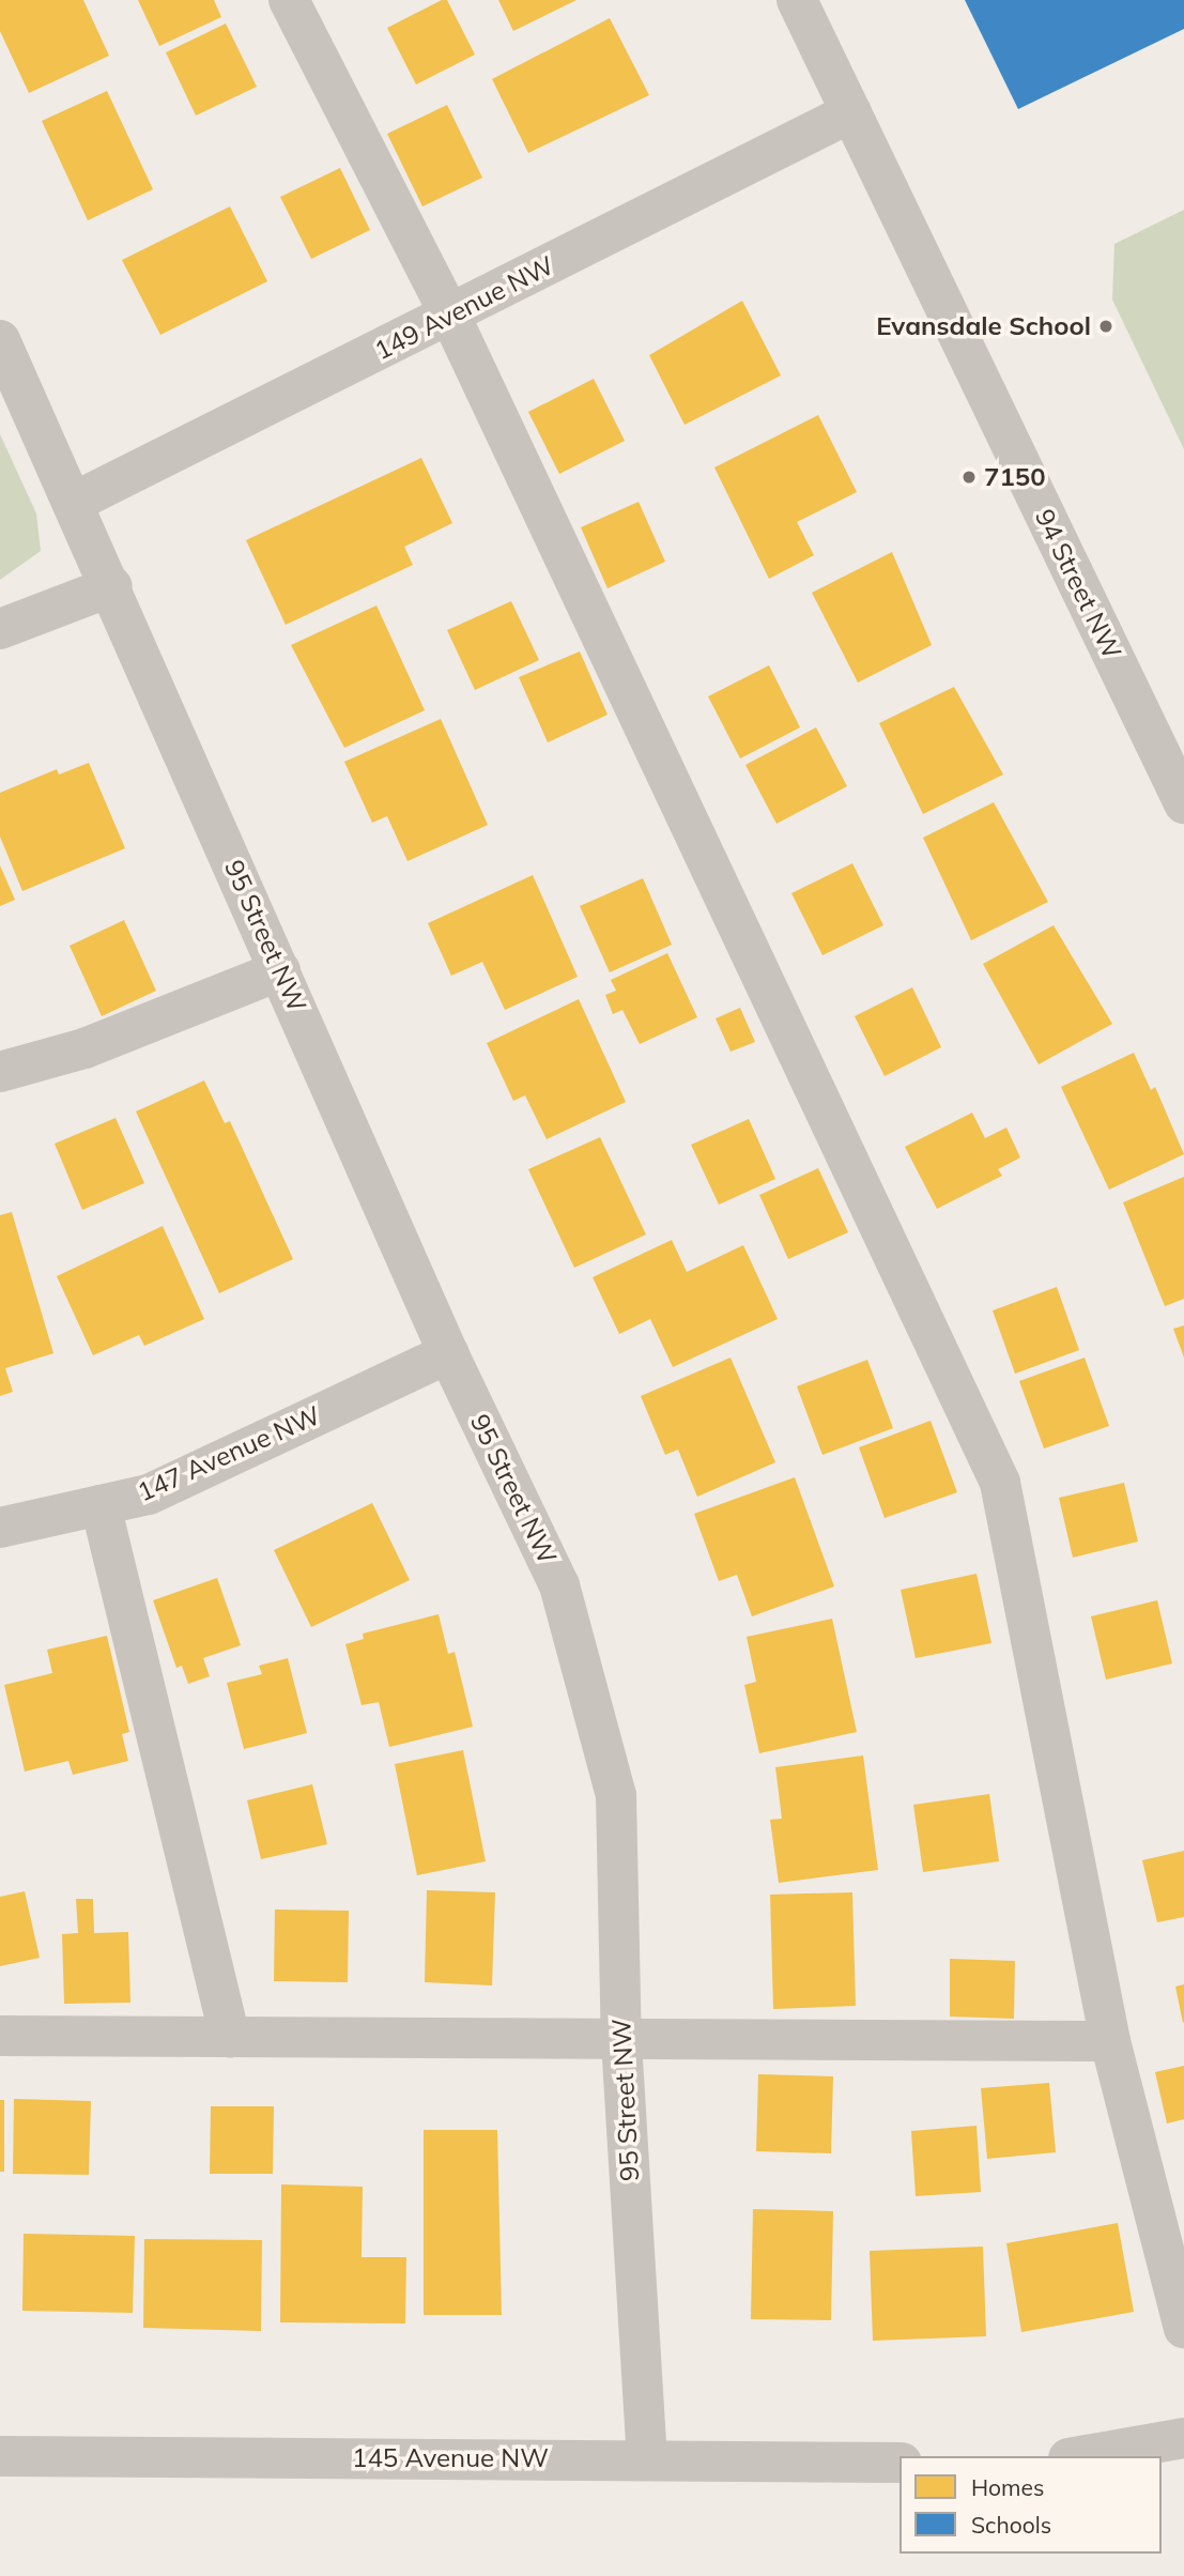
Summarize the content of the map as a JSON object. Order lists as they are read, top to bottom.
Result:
{
  "streets": {
    "street": [
      "149 Avenue NW",
      "94 Street NW",
      "95 Street NW",
      "147 Avenue NW",
      "145 Avenue NW"
    ]
  },
  "crossings": [
    ["149 Avenue NW", "94 Street NW"],
    ["149 Avenue NW", "95 Street NW"],
    ["95 Street NW", "147 Avenue NW"],
    ["95 Street NW", "145 Avenue NW"]
  ],
  "places": ["Evansdale School", "7150"],
  "legend": ["Homes", "Schools"]
}
